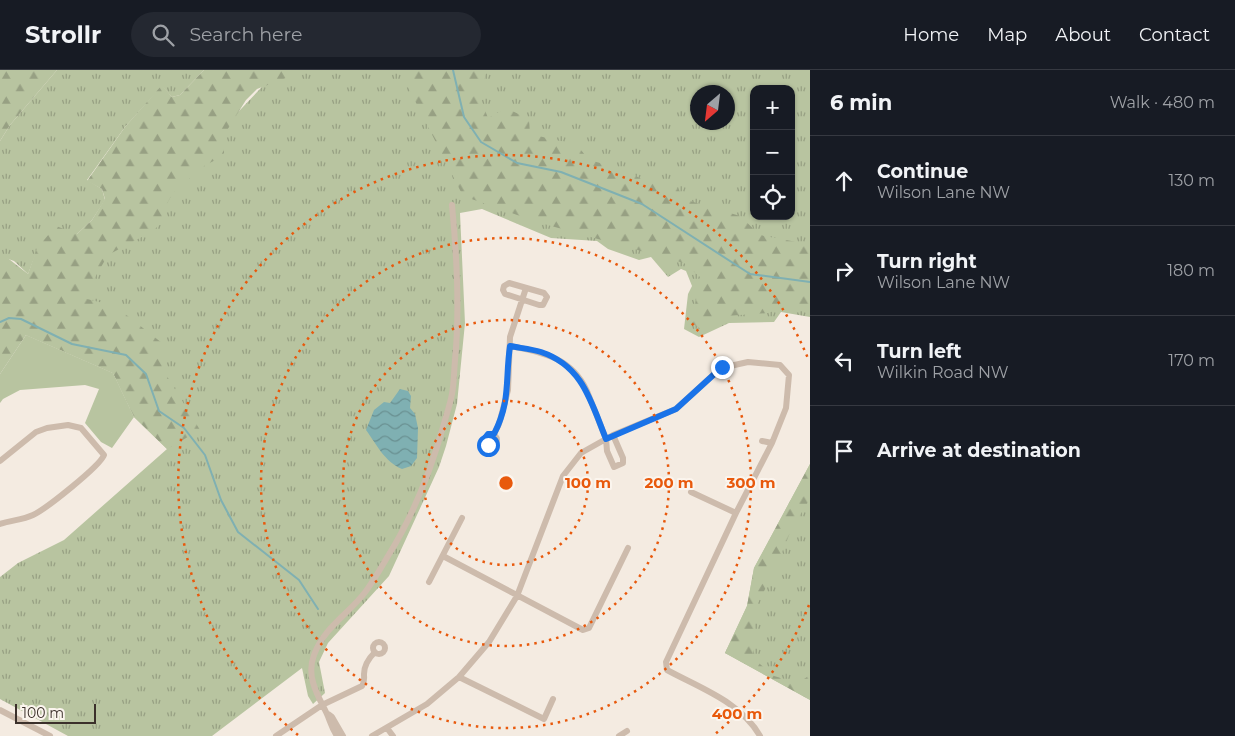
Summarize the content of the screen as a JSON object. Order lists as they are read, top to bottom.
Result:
{
  "scale_bar": "100 m",
  "north": "bottom left",
  "page": {
    "header": "Strollr",
    "search": "Search here",
    "nav": [
      "Home",
      "Map",
      "About",
      "Contact"
    ],
    "heading": ["6 min", "Walk · 480 m"],
    "map_buttons": ["+", "−"],
    "list": [
      ["Continue", "Wilson Lane NW", "130 m"],
      ["Turn right", "Wilson Lane NW", "180 m"],
      ["Turn left", "Wilkin Road NW", "170 m"],
      "Arrive at destination"
    ],
    "scale": "100 m"
  },
  "rings": [
    "100 m",
    "200 m",
    "300 m",
    "400 m"
  ]
}
